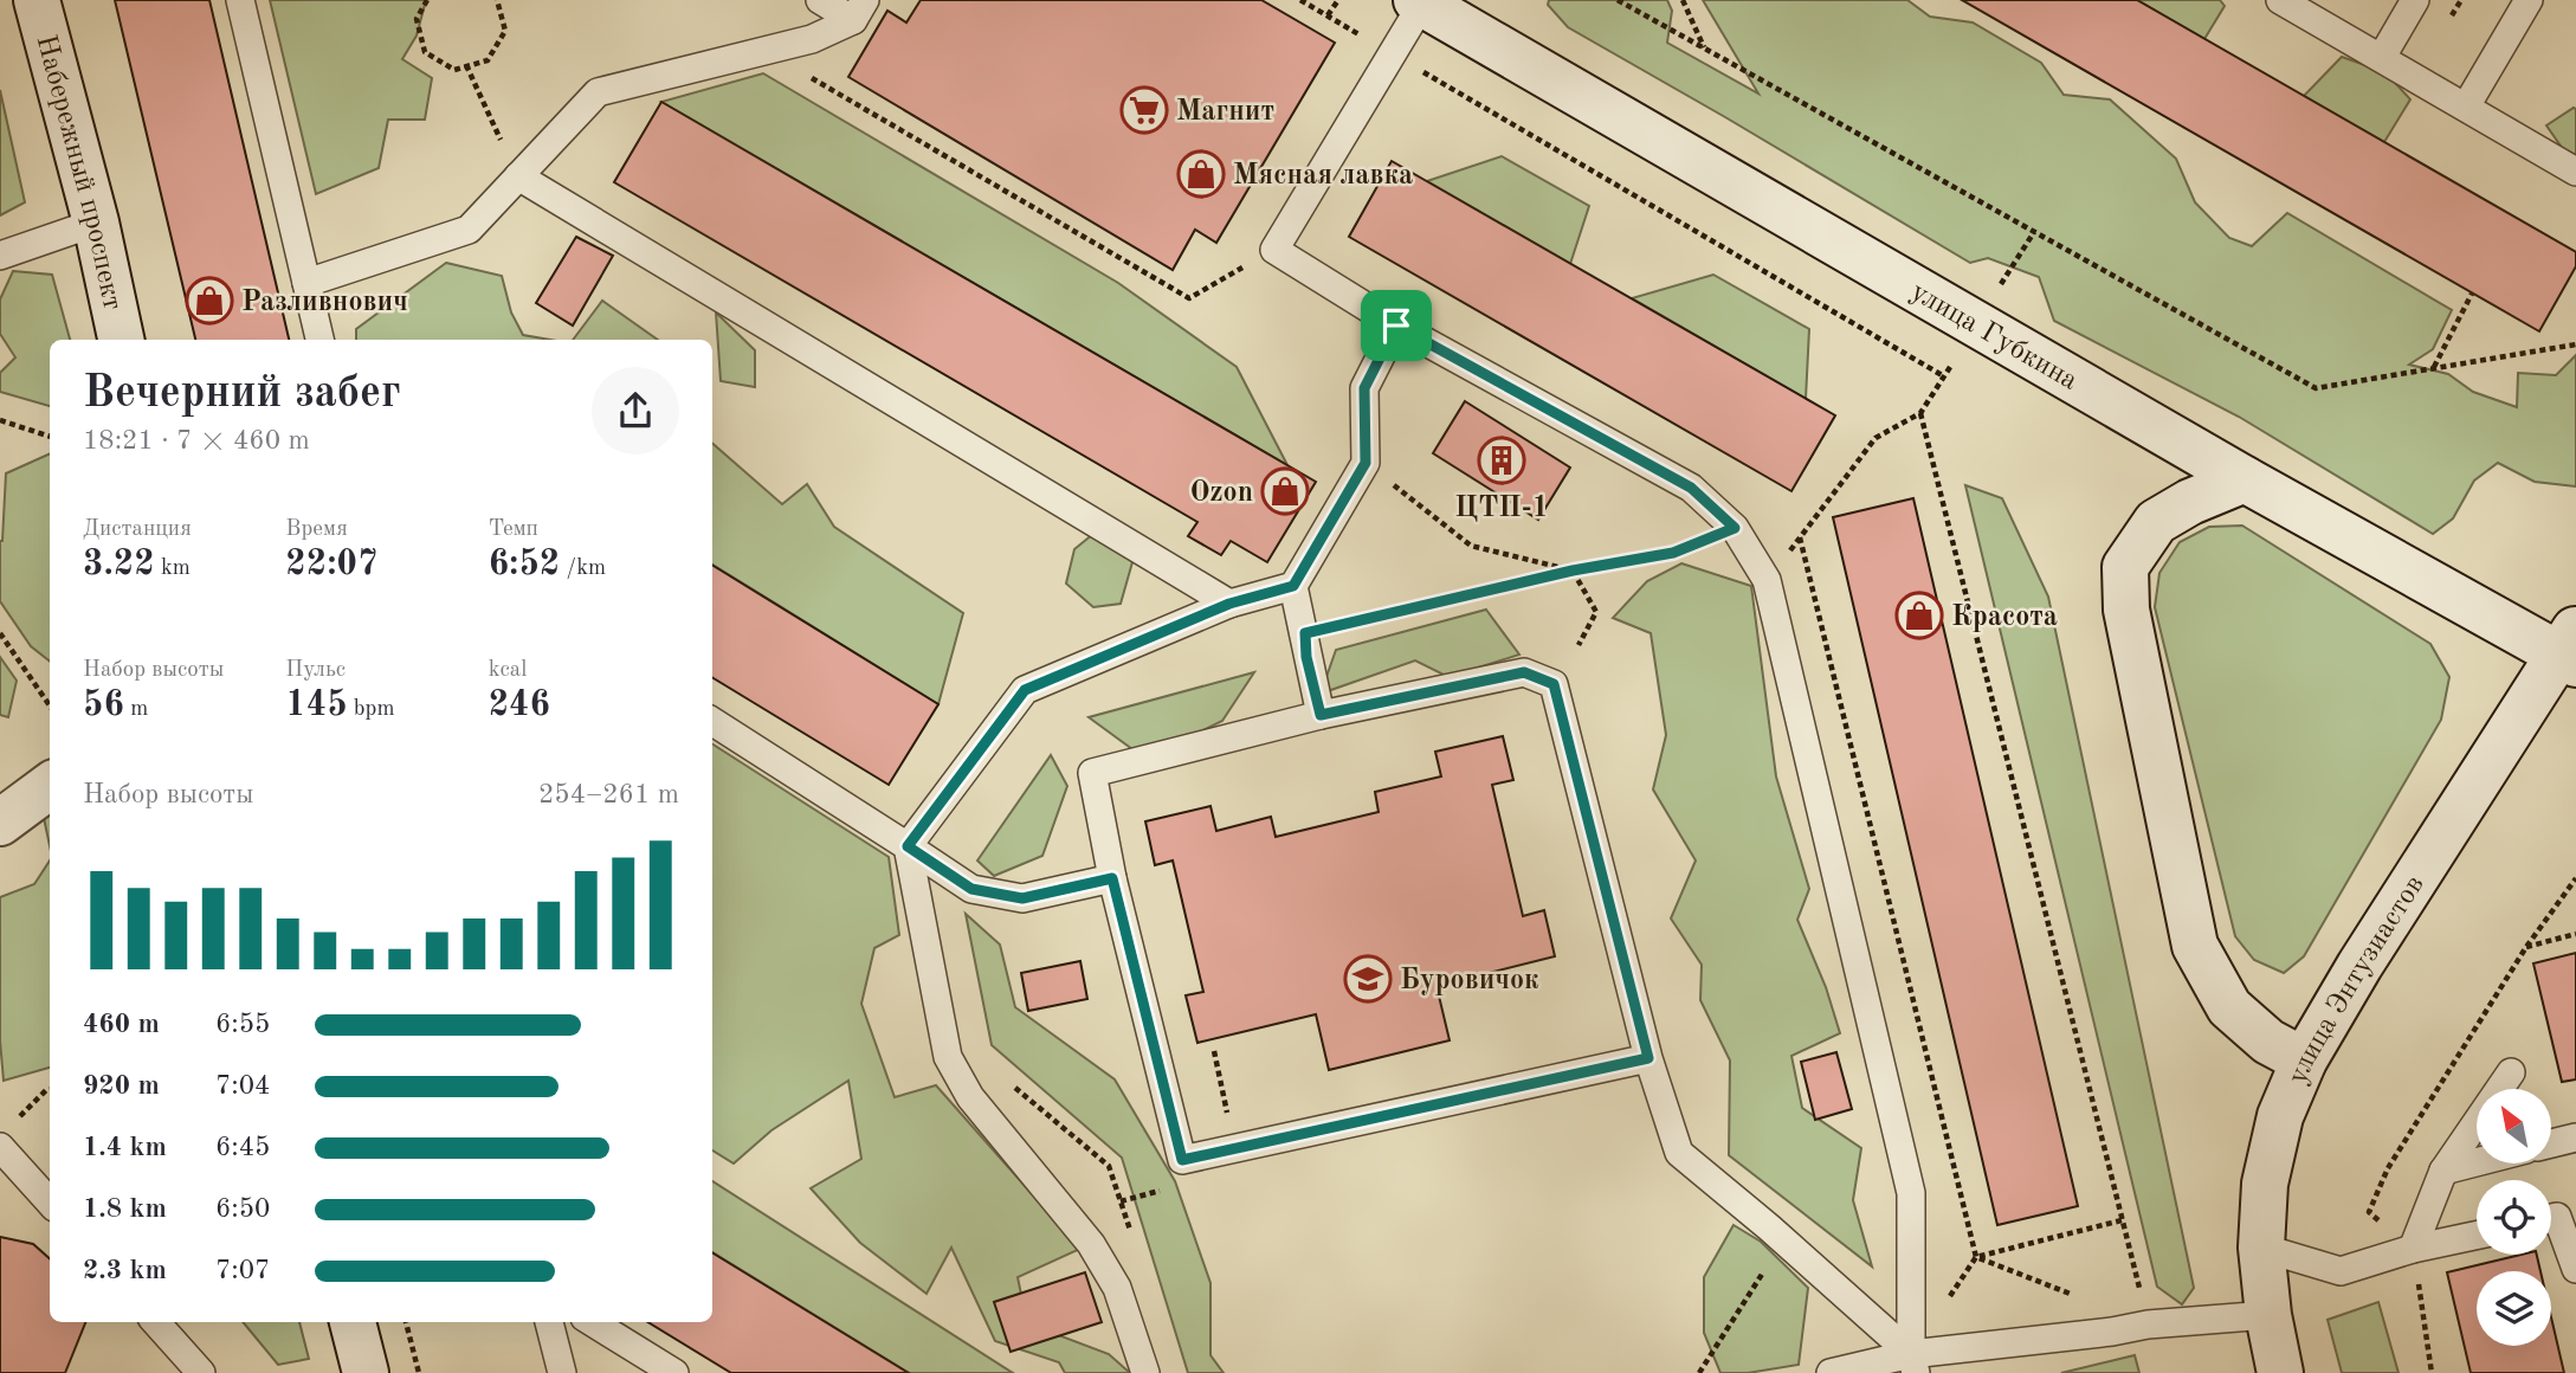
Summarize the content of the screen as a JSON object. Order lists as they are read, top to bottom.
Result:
{
  "streets": {
    "main road": ["Набережный проспект", "улица Губкина", "улица Энтузиастов"]
  },
  "crossings": [
    ["улица Губкина", "улица Энтузиастов"]
  ],
  "places": {
    "supermarket": ["Магнит"],
    "shop": [
      "Мясная лавка",
      "Разливнович",
      "Ozon",
      "Красота"
    ],
    "building": ["ЦТП-1"],
    "school or university": ["Буровичок"]
  },
  "north": "top left",
  "page": {
    "heading": ["Вечерний забег", "18:21 · 7 × 460 m"],
    "stats": [
      ["Дистанция", "3.22 km"],
      ["Время", "22:07"],
      ["Темп", "6:52 /km"],
      ["Набор высоты", "56 m"],
      ["Пульс", "145 bpm"],
      ["kcal", "246"]
    ],
    "chart": ["Набор высоты", "254–261 m"],
    "list": [
      {
        "name": "460 m",
        "note": "6:55"
      },
      {
        "name": "920 m",
        "note": "7:04"
      },
      {
        "name": "1.4 km",
        "note": "6:45"
      },
      {
        "name": "1.8 km",
        "note": "6:50"
      },
      {
        "name": "2.3 km",
        "note": "7:07"
      }
    ]
  }
}
